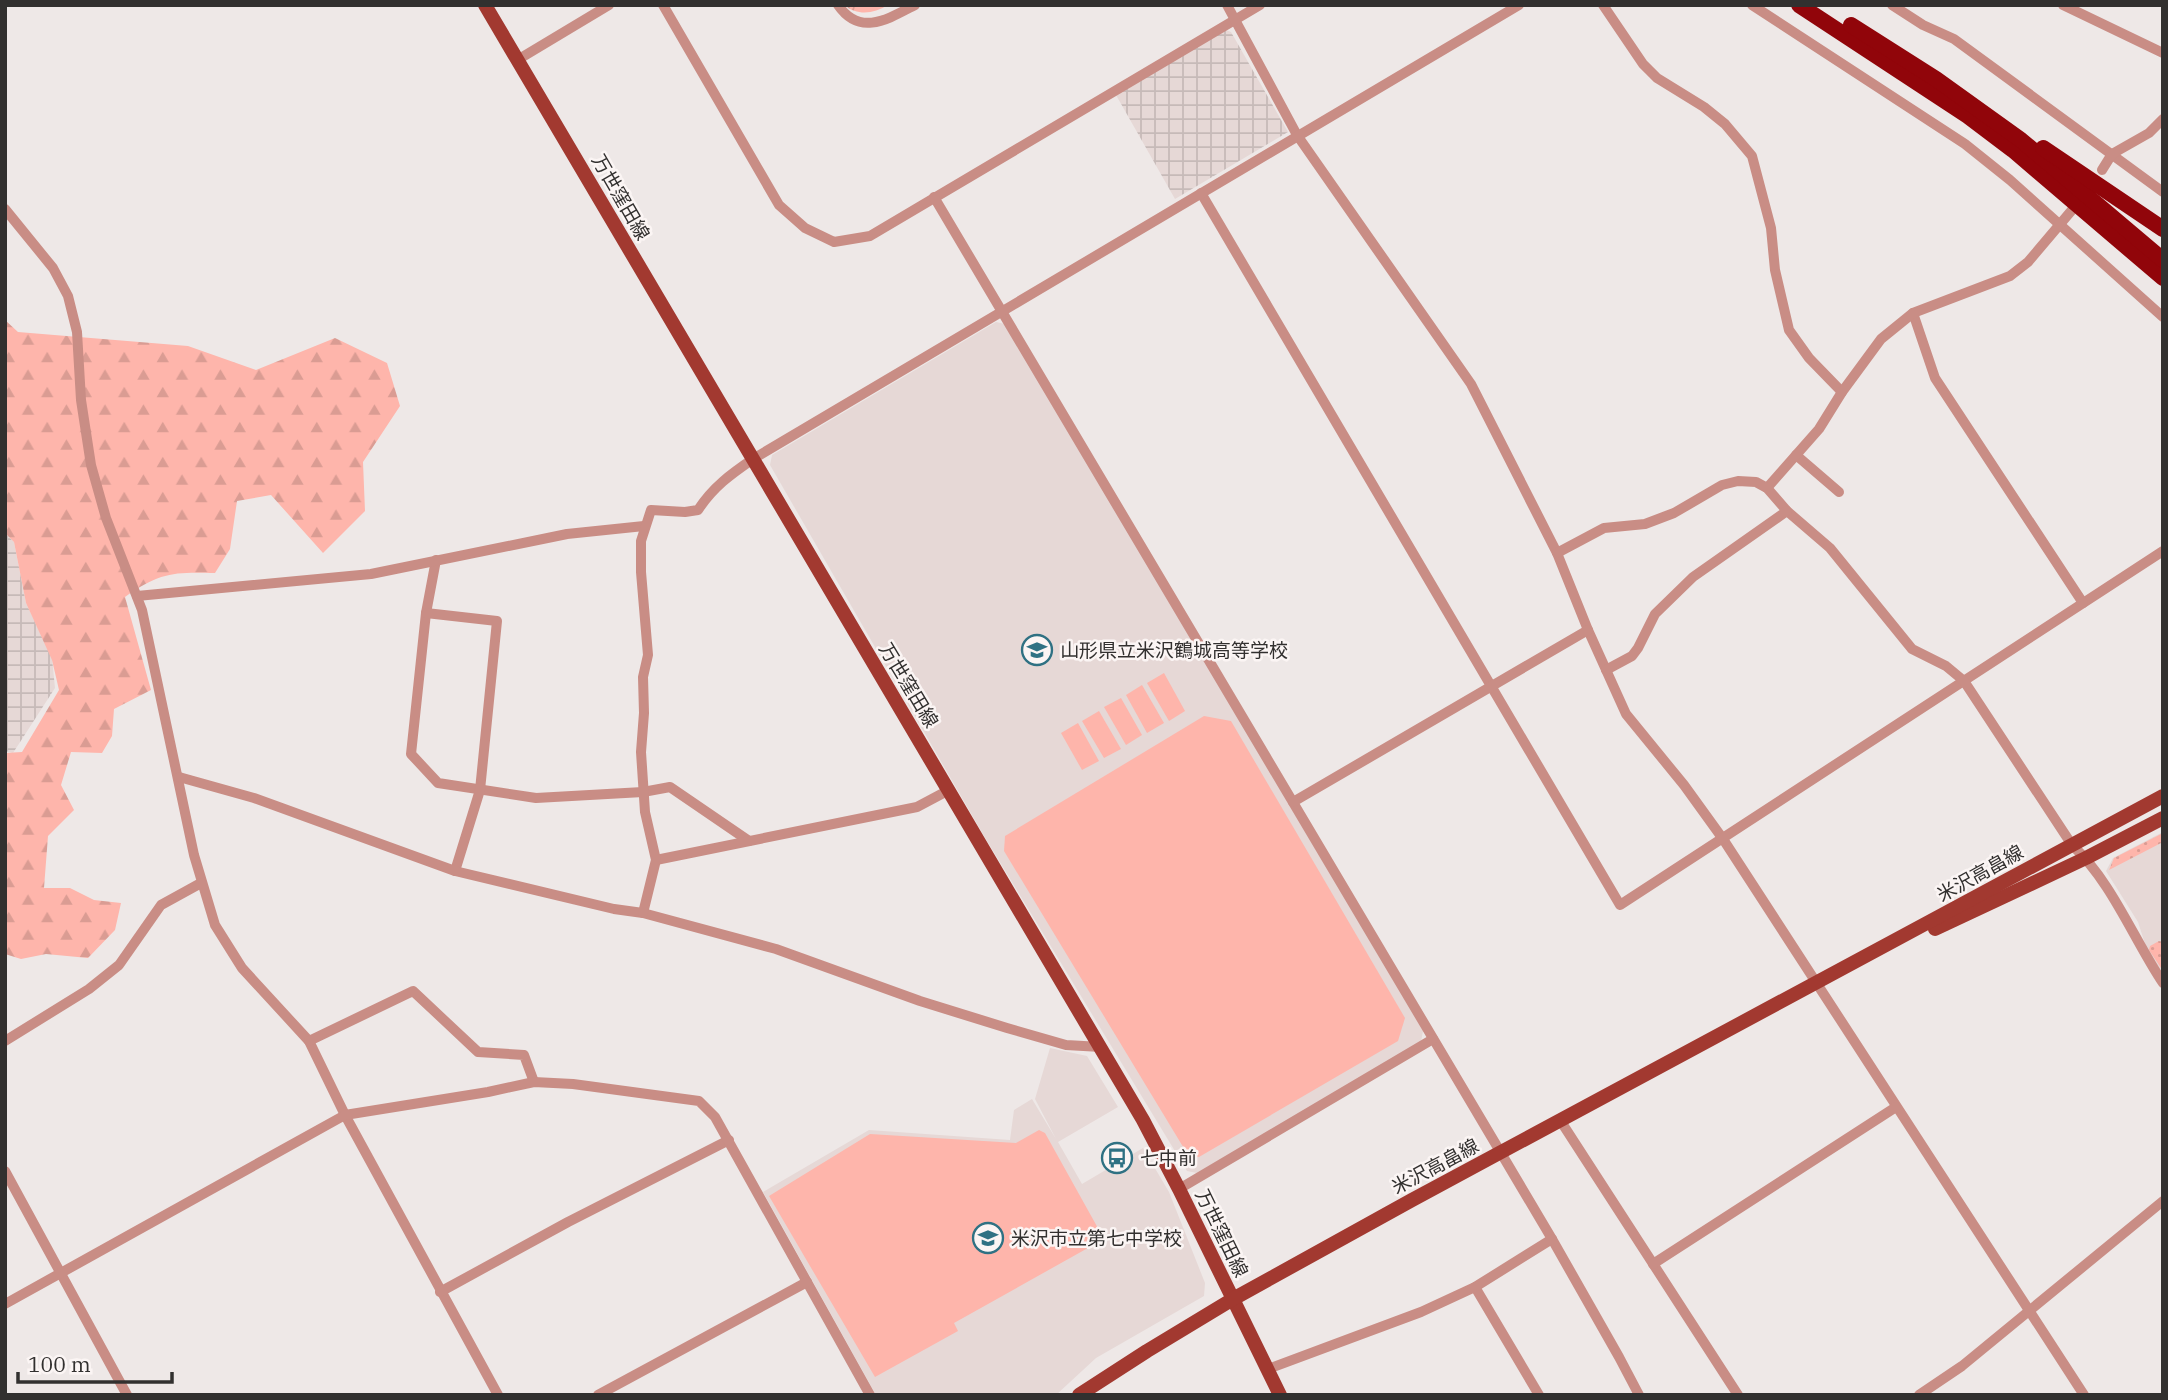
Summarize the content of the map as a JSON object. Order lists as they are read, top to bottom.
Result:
{
  "streets": {
    "main road": ["万世窪田線", "米沢高畠線"]
  },
  "crossings": [
    ["万世窪田線", "米沢高畠線"]
  ],
  "places": {
    "school or university": ["山形県立米沢鶴城高等学校", "米沢市立第七中学校"],
    "bus stop": ["七中前"]
  },
  "scale_bar": "100 m"
}
